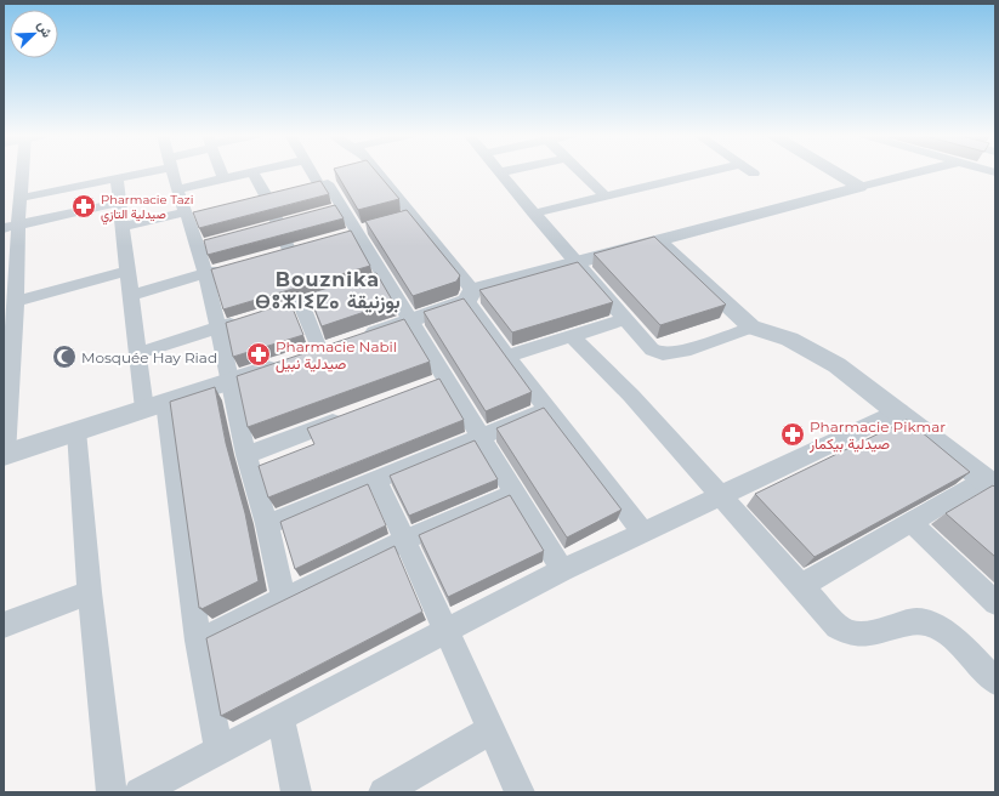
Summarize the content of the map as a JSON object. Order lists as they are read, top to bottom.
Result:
{
  "districts": ["Bouznika ⴱⵓⵣⵏⵉⵇⴰ بوزنيقة"],
  "places": {
    "pharmacy": ["Pharmacie Tazi صيدلية التازي", "Pharmacie Nabil صيدلية نبيل", "Pharmacie Pikmar صيدلية بيكمار"],
    "mosque": ["Mosquée Hay Riad"]
  },
  "north": "top right"
}
